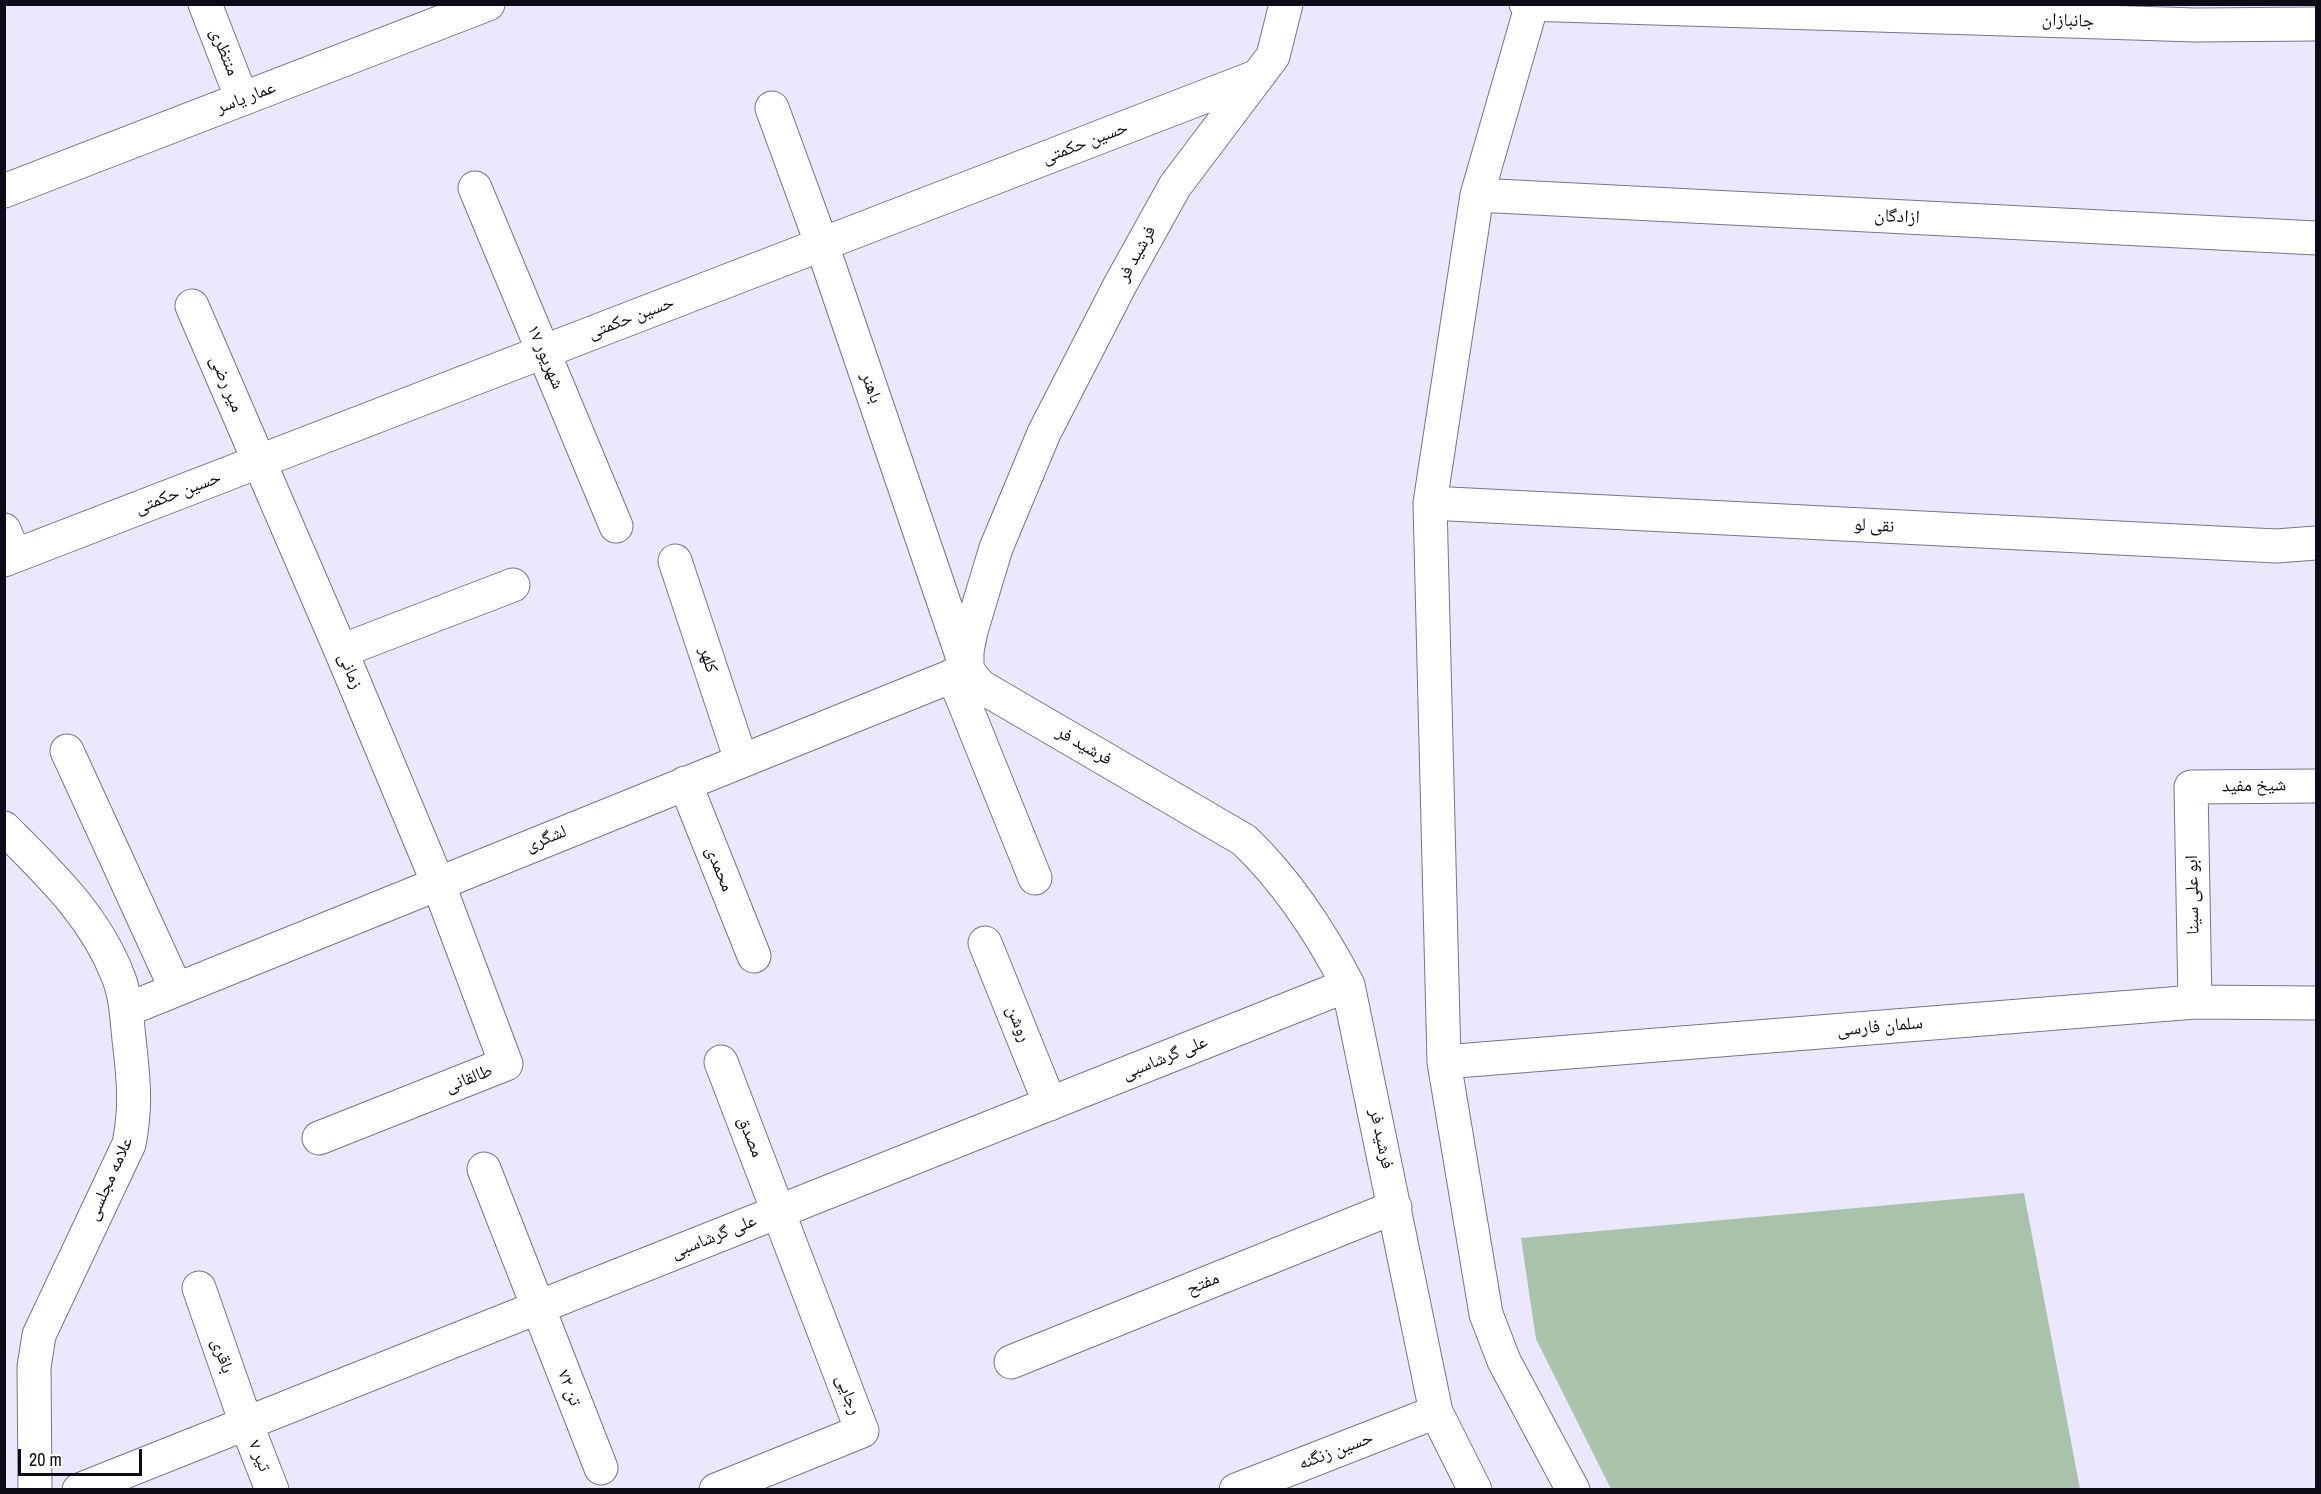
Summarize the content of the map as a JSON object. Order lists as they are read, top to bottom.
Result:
{
  "streets": {
    "street": [
      "جانبازان",
      "منتظری",
      "عمار یاسر",
      "حسین حکمتی",
      "ازادگان",
      "فرشید فر",
      "۱۷ شهریور",
      "میر رضی",
      "باهنر",
      "نقی لو",
      "کلهر",
      "زمانی",
      "شیخ مفید",
      "لشگری",
      "محمدی",
      "ابو علی سینا",
      "روشن",
      "سلمان فارسی",
      "علی گرشاسبی",
      "طالقانی",
      "مصدق",
      "علامه مجلسی",
      "مفتح",
      "باقری",
      "۷۲ تن",
      "رجایی",
      "حسین زنگنه",
      "۷ تیر"
    ]
  },
  "crossings": [
    ["منتظری", "عمار یاسر"],
    ["حسین حکمتی", "فرشید فر"],
    ["حسین حکمتی", "۱۷ شهریور"],
    ["حسین حکمتی", "میر رضی"],
    ["حسین حکمتی", "باهنر"],
    ["حسین حکمتی", "زمانی"],
    ["فرشید فر", "باهنر"],
    ["فرشید فر", "لشگری"],
    ["فرشید فر", "علی گرشاسبی"],
    ["فرشید فر", "مفتح"],
    ["فرشید فر", "حسین زنگنه"],
    ["میر رضی", "زمانی"],
    ["باهنر", "لشگری"],
    ["کلهر", "لشگری"],
    ["زمانی", "لشگری"],
    ["زمانی", "طالقانی"],
    ["شیخ مفید", "ابو علی سینا"],
    ["لشگری", "محمدی"],
    ["لشگری", "طالقانی"],
    ["لشگری", "علامه مجلسی"],
    ["ابو علی سینا", "سلمان فارسی"],
    ["روشن", "علی گرشاسبی"],
    ["علی گرشاسبی", "مصدق"],
    ["علی گرشاسبی", "باقری"],
    ["علی گرشاسبی", "۷۲ تن"],
    ["علی گرشاسبی", "رجایی"],
    ["علی گرشاسبی", "۷ تیر"],
    ["مصدق", "رجایی"],
    ["باقری", "۷ تیر"]
  ],
  "scale_bar": "20 m"
}
